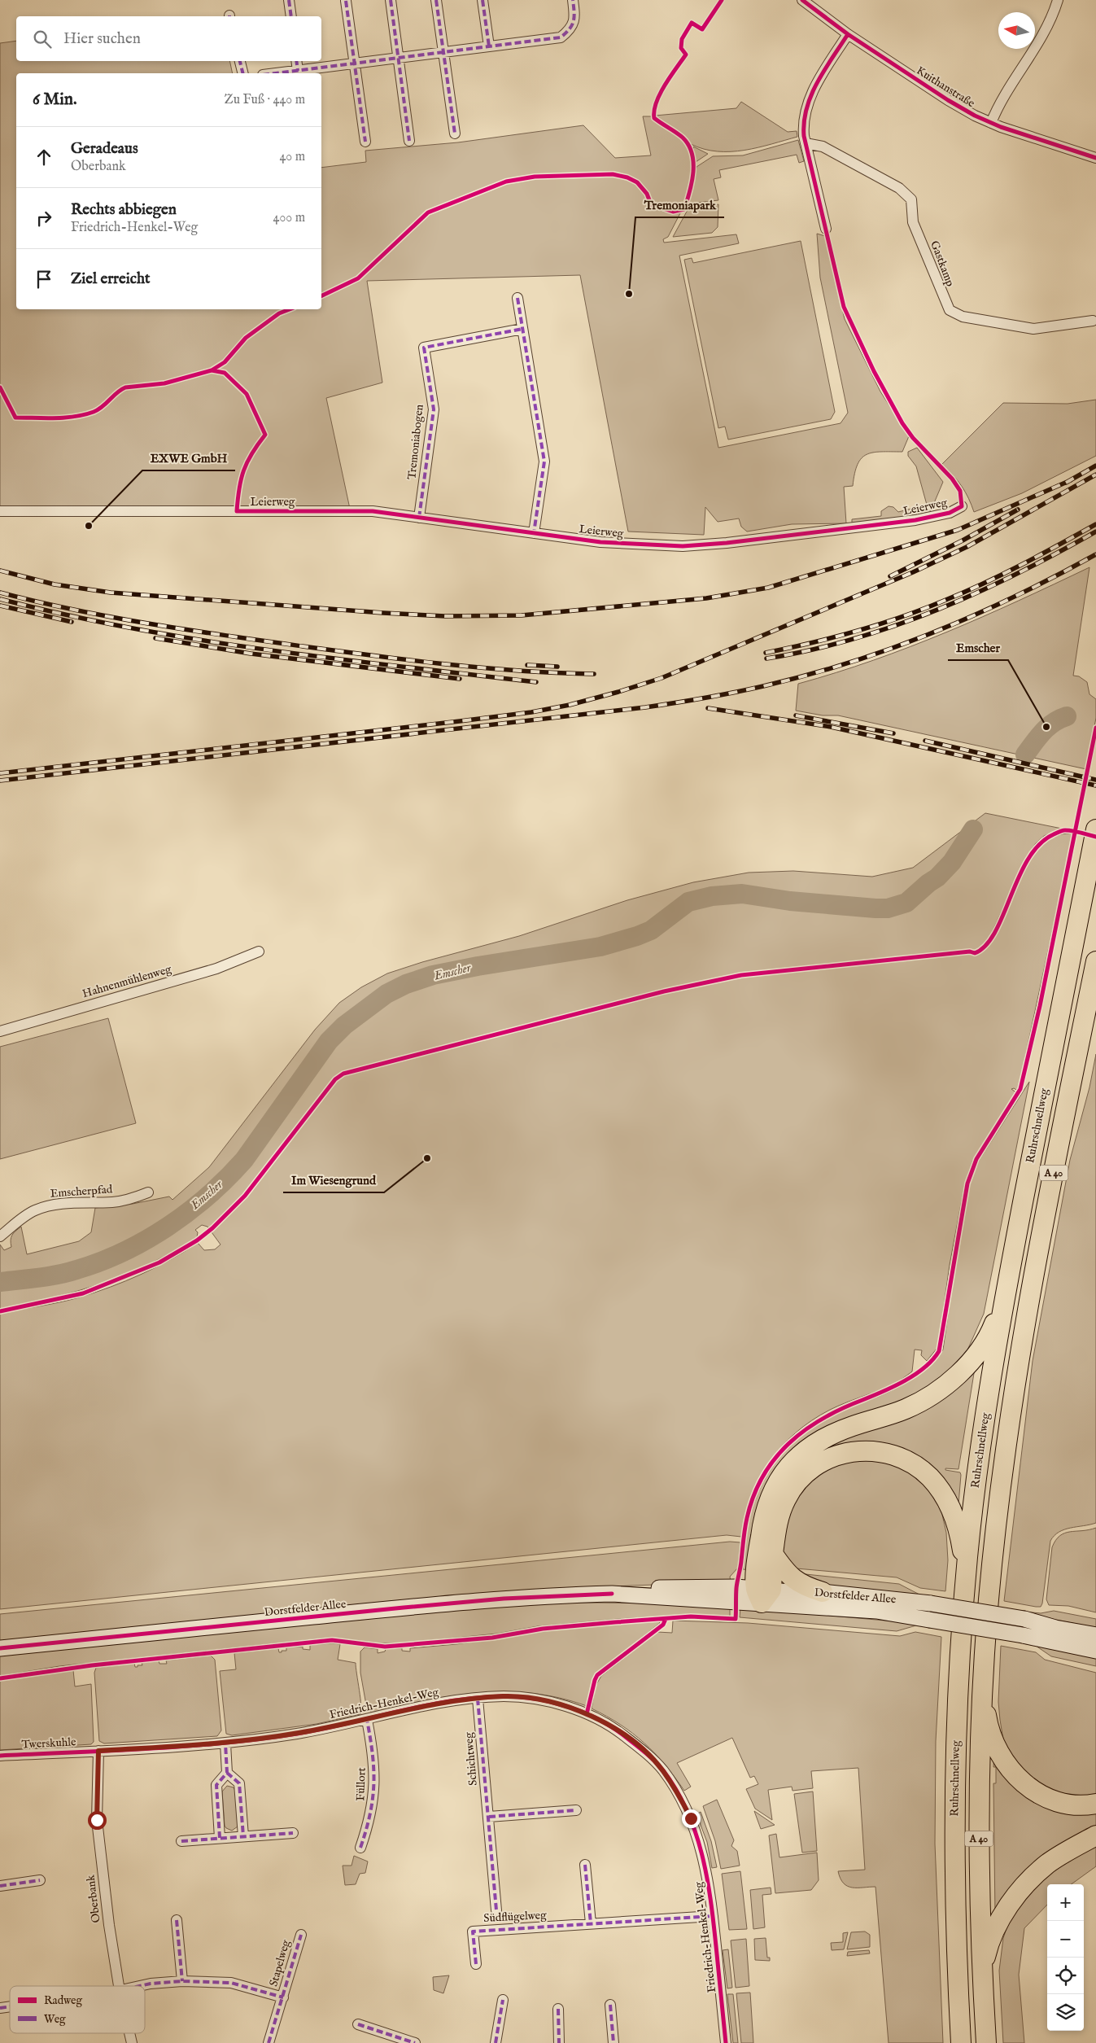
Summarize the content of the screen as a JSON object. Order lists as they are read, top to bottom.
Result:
{
  "streets": {
    "highway": ["Ruhrschnellweg", "A 40"],
    "main road": ["Dorstfelder Allee"],
    "street": [
      "Kuithanstraße",
      "Gastkamp",
      "Tremoniabogen",
      "Leierweg",
      "Hahnenmühlenweg",
      "Emscherpfad",
      "Friedrich-Henkel-Weg",
      "Twerskuhle",
      "Schichtweg",
      "Füllort",
      "Oberbank",
      "Südflügelweg",
      "Stapelweg"
    ]
  },
  "crossings": [
    ["Tremoniabogen", "Leierweg"],
    ["Friedrich-Henkel-Weg", "Twerskuhle"],
    ["Friedrich-Henkel-Weg", "Schichtweg"],
    ["Friedrich-Henkel-Weg", "Füllort"],
    ["Friedrich-Henkel-Weg", "Oberbank"],
    ["Friedrich-Henkel-Weg", "Südflügelweg"],
    ["Twerskuhle", "Oberbank"]
  ],
  "water": ["Emscher"],
  "places": [
    "Tremoniapark",
    "EXWE GmbH",
    "Emscher",
    "Im Wiesengrund"
  ],
  "legend": ["Radweg", "Weg"],
  "north": "left",
  "page": {
    "search": "Hier suchen",
    "heading": ["6 Min.", "Zu Fuß · 440 m"],
    "list": [
      ["Geradeaus", "Oberbank", "40 m"],
      ["Rechts abbiegen", "Friedrich-Henkel-Weg", "400 m"],
      "Ziel erreicht"
    ],
    "map_buttons": ["+", "−"]
  }
}
